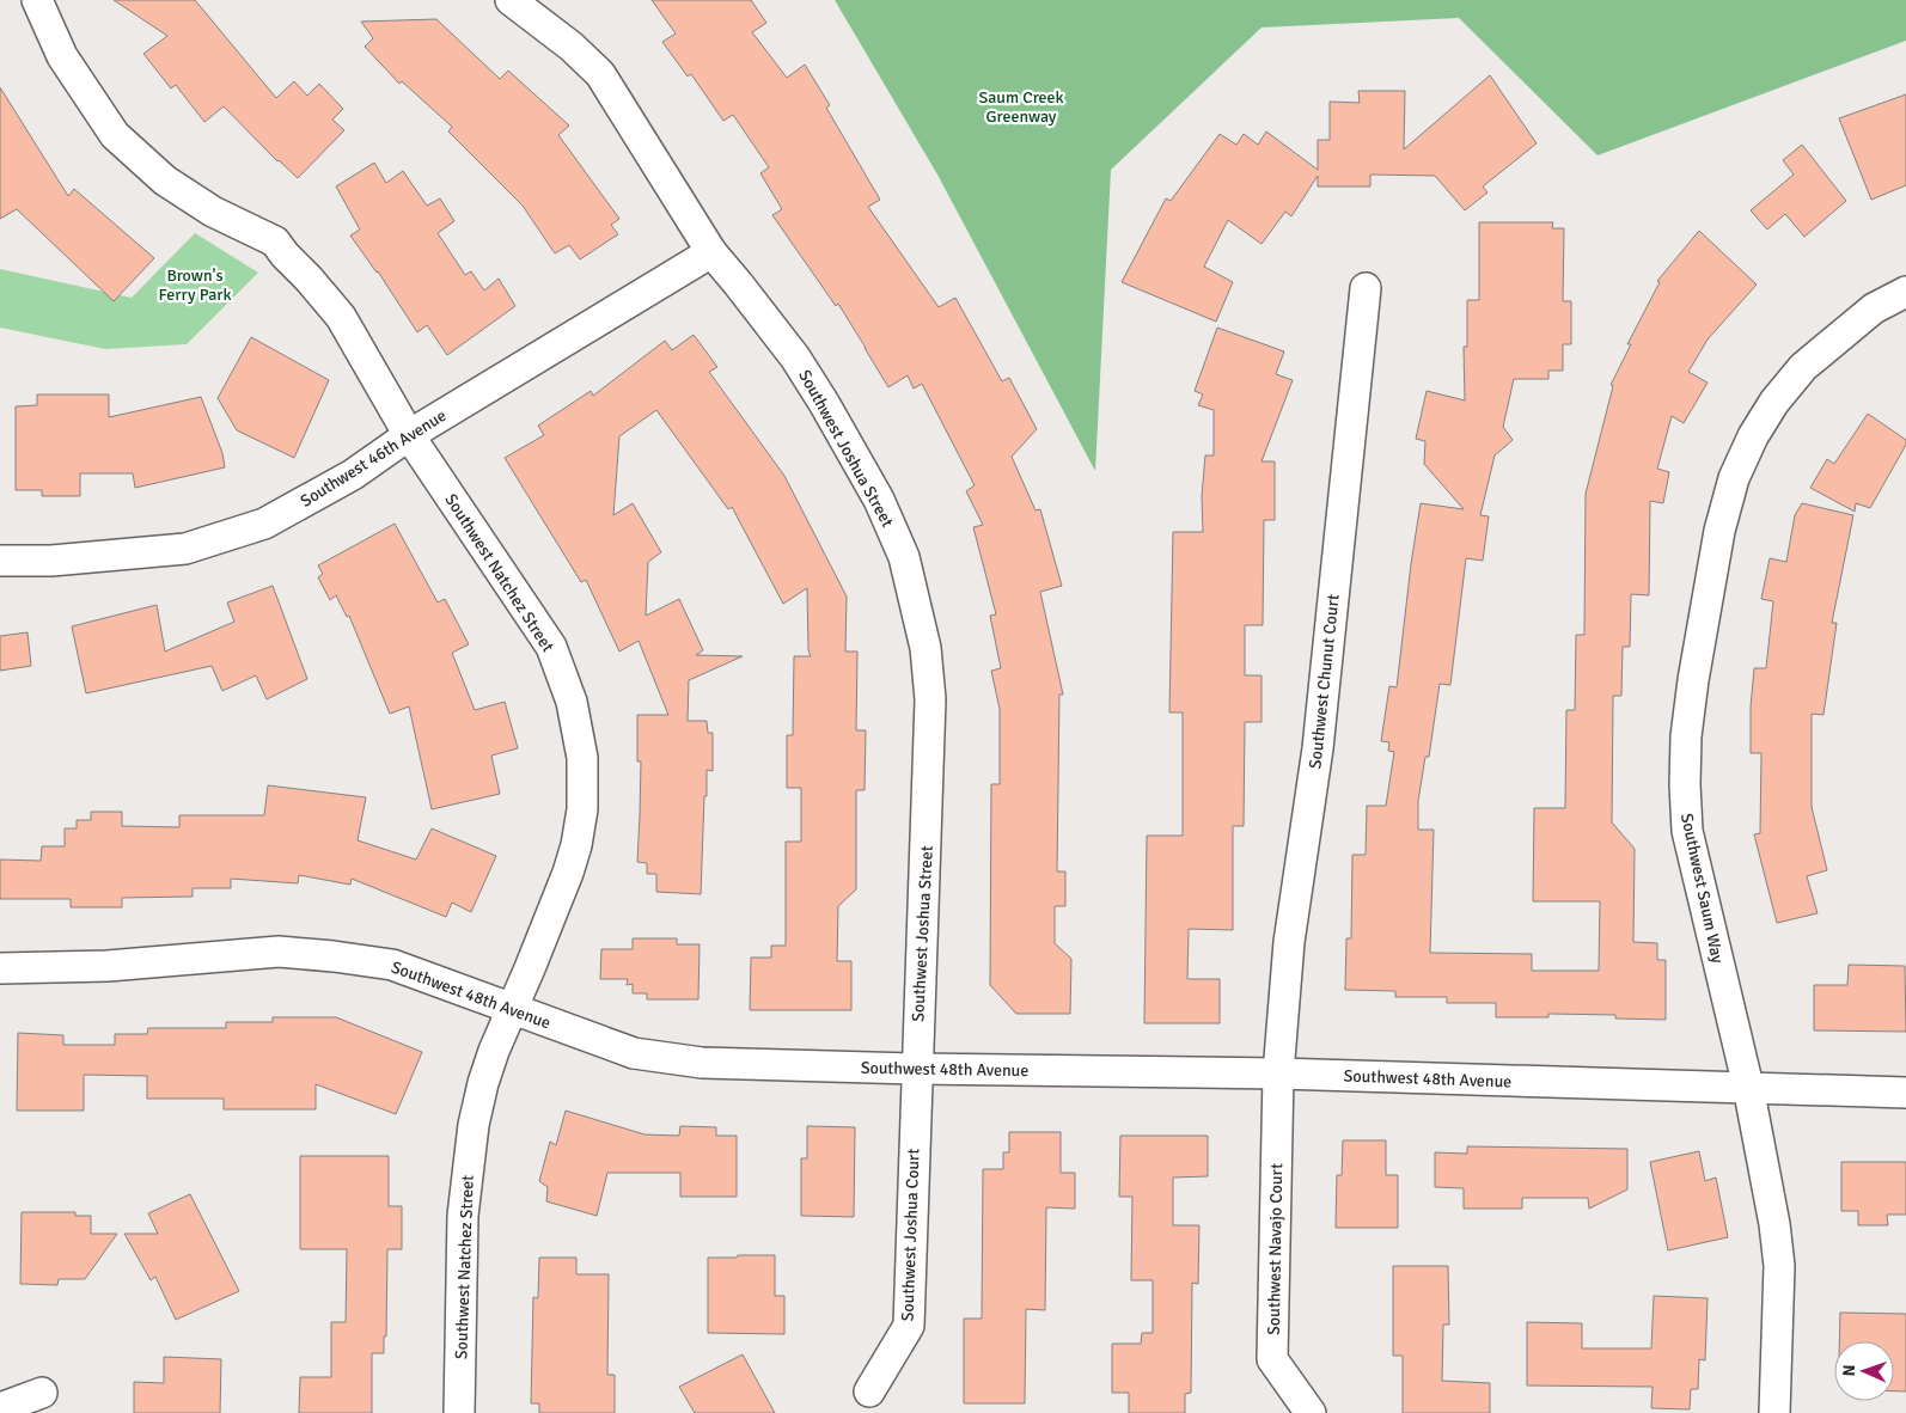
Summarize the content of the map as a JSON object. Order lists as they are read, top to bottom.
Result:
{
  "streets": {
    "street": [
      "Southwest Joshua Street",
      "Southwest 46th Avenue",
      "Southwest Natchez Street",
      "Southwest Chunut Court",
      "Southwest Saum Way",
      "Southwest 48th Avenue",
      "Southwest Joshua Court",
      "Southwest Navajo Court"
    ]
  },
  "crossings": [
    ["Southwest Joshua Street", "Southwest 46th Avenue"],
    ["Southwest Joshua Street", "Southwest 48th Avenue"],
    ["Southwest Joshua Street", "Southwest Joshua Court"],
    ["Southwest 46th Avenue", "Southwest Natchez Street"],
    ["Southwest Natchez Street", "Southwest 48th Avenue"],
    ["Southwest Chunut Court", "Southwest 48th Avenue"],
    ["Southwest Chunut Court", "Southwest Navajo Court"],
    ["Southwest Saum Way", "Southwest 48th Avenue"],
    ["Southwest 48th Avenue", "Southwest Joshua Court"],
    ["Southwest 48th Avenue", "Southwest Navajo Court"]
  ],
  "parks": ["Saum Creek Greenway", "Brown's Ferry Park"],
  "north": "left"
}
